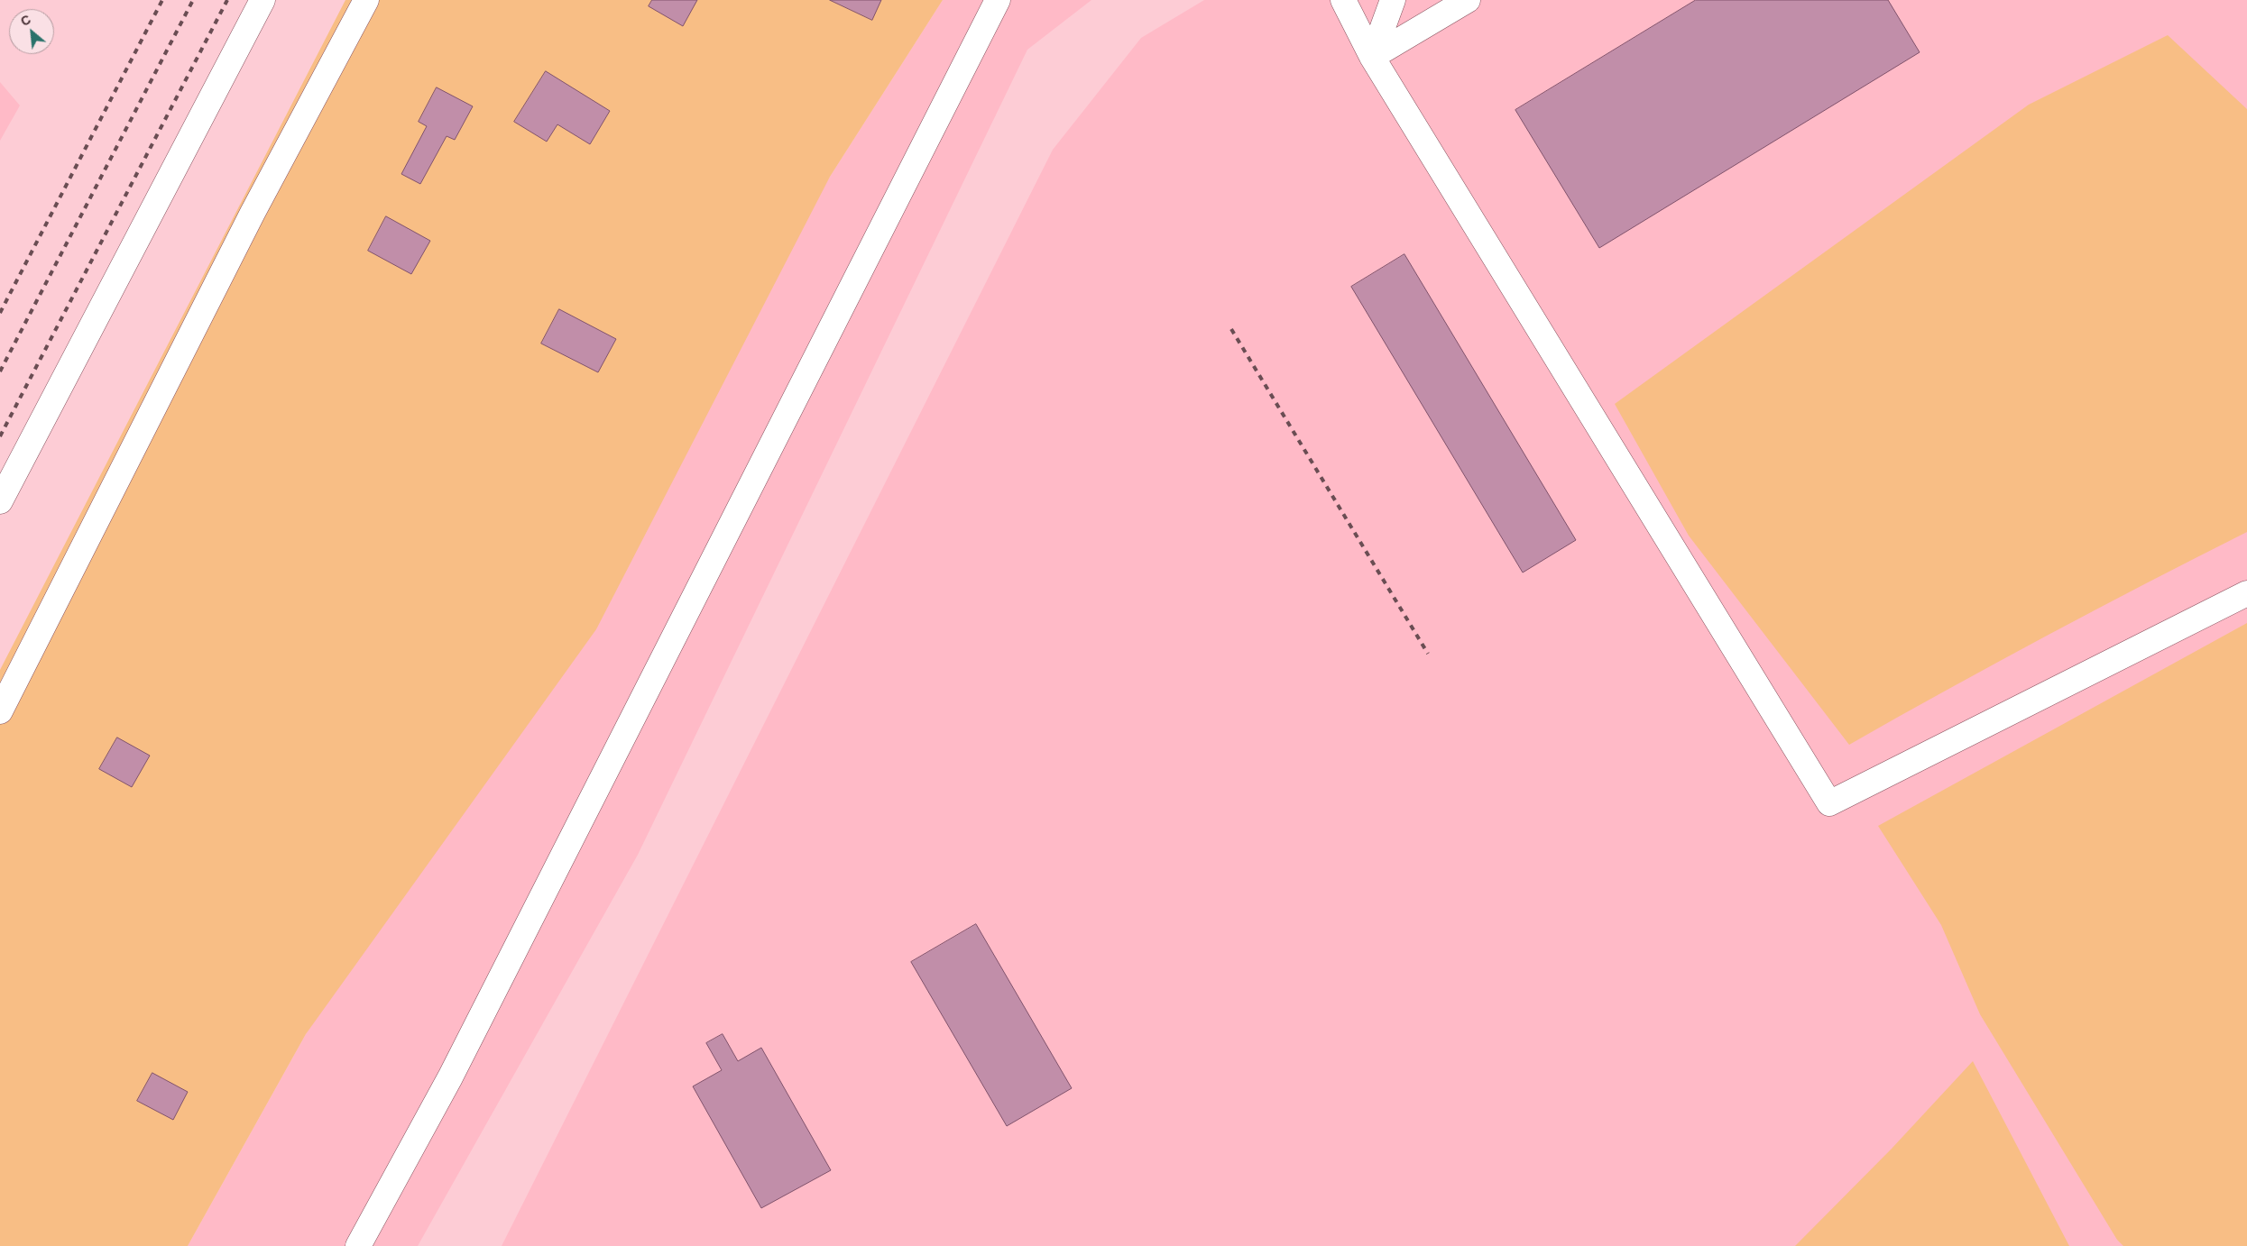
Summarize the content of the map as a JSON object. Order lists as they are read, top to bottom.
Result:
{
  "north": "top left"
}
